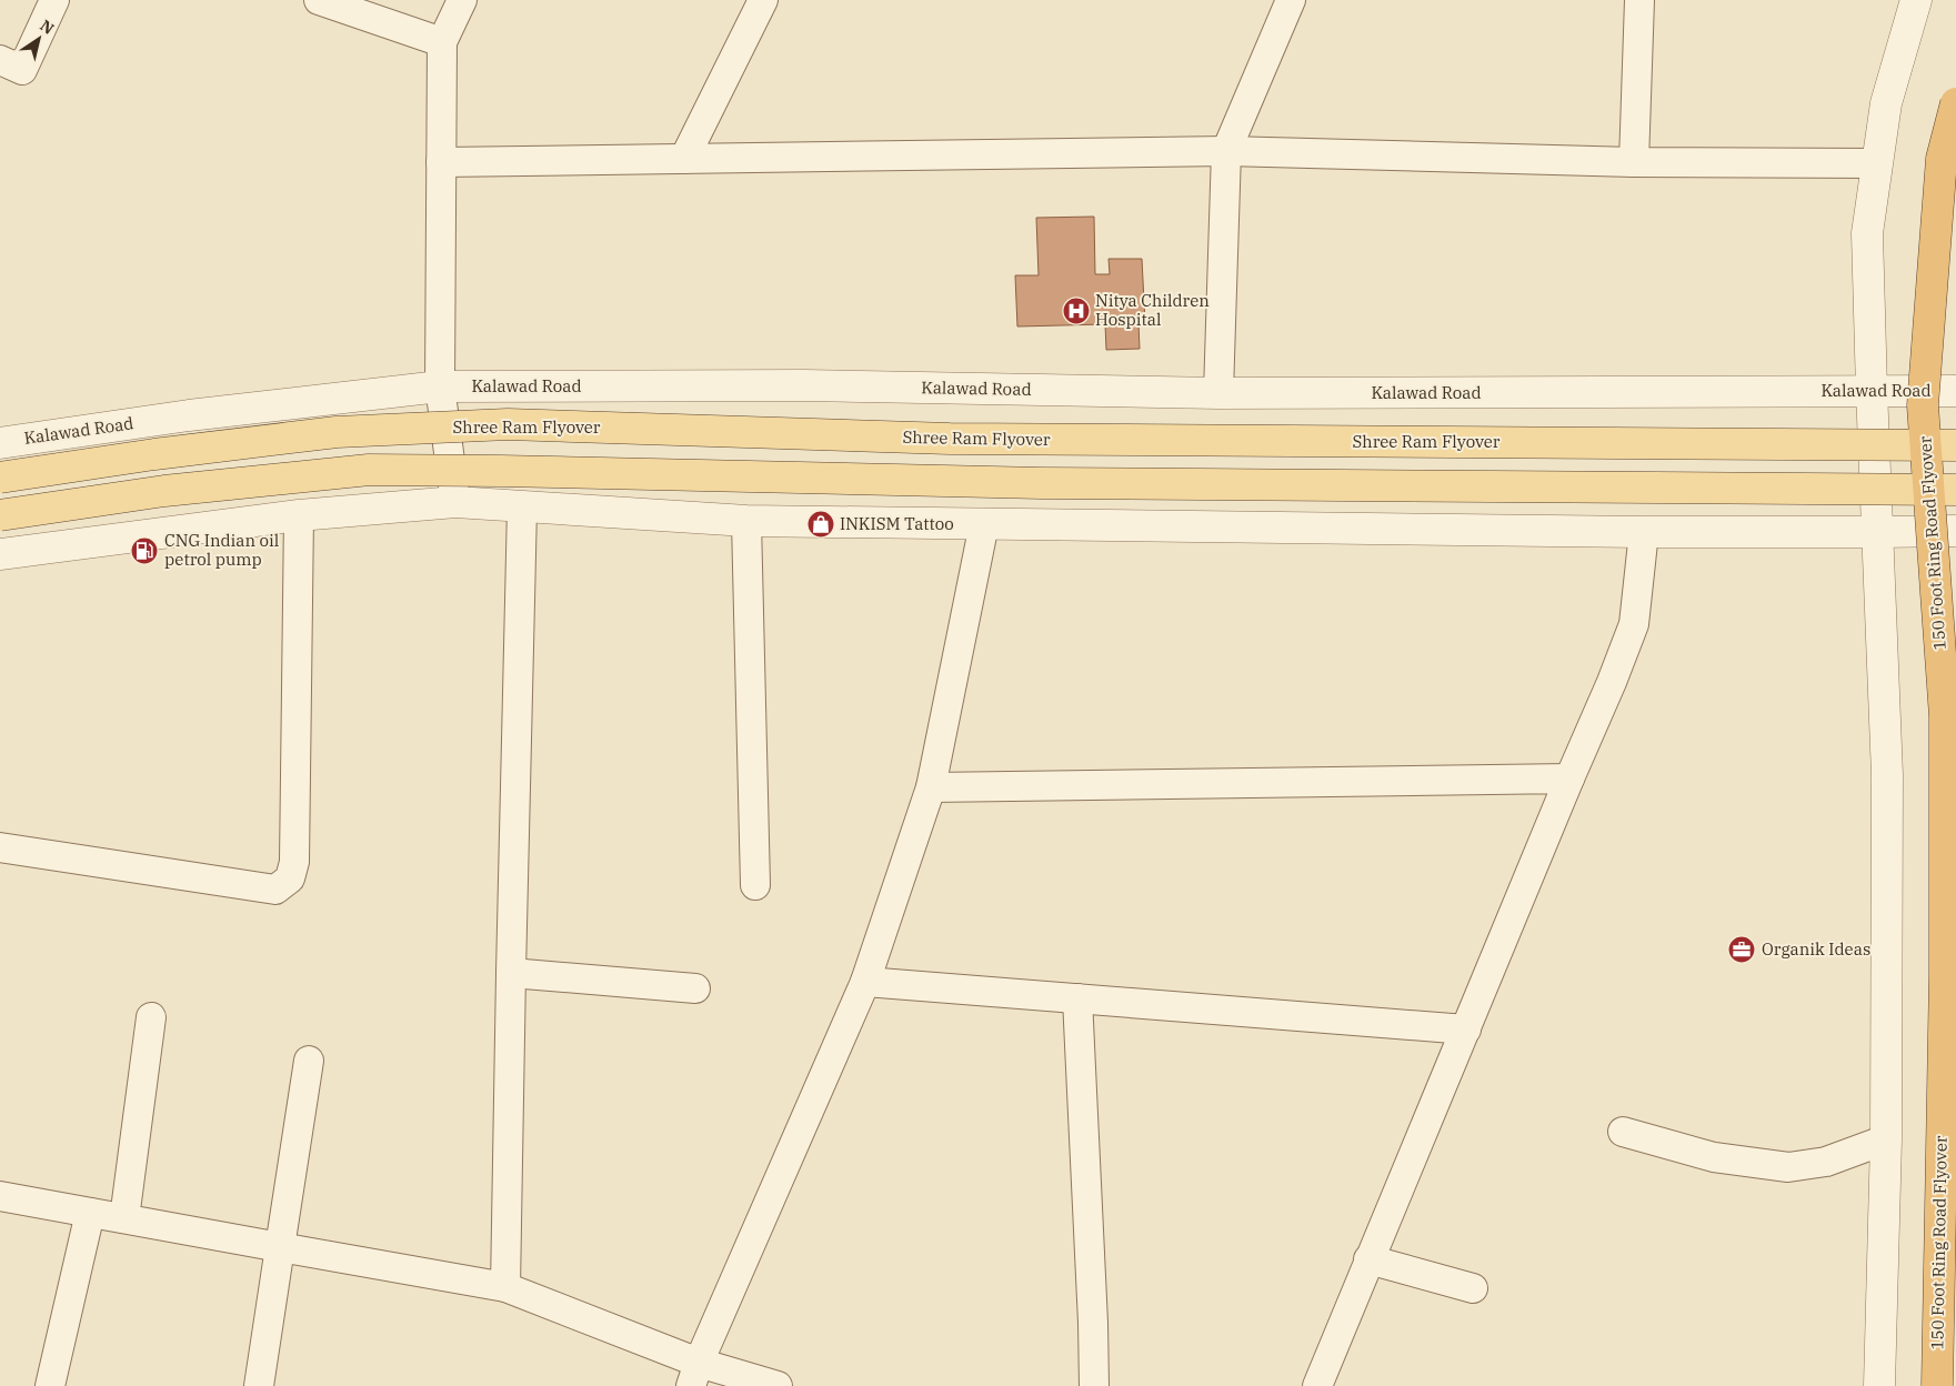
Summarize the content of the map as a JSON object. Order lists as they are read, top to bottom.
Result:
{
  "streets": {
    "highway": ["150 Foot Ring Road Flyover"],
    "main road": ["Shree Ram Flyover"],
    "street": ["Kalawad Road"]
  },
  "places": {
    "hospital": ["Nitya Children Hospital"],
    "shop": ["INKISM Tattoo"],
    "fuel station": ["CNG Indian oil petrol pump"],
    "office": ["Organik Ideas"]
  },
  "north": "top right"
}
